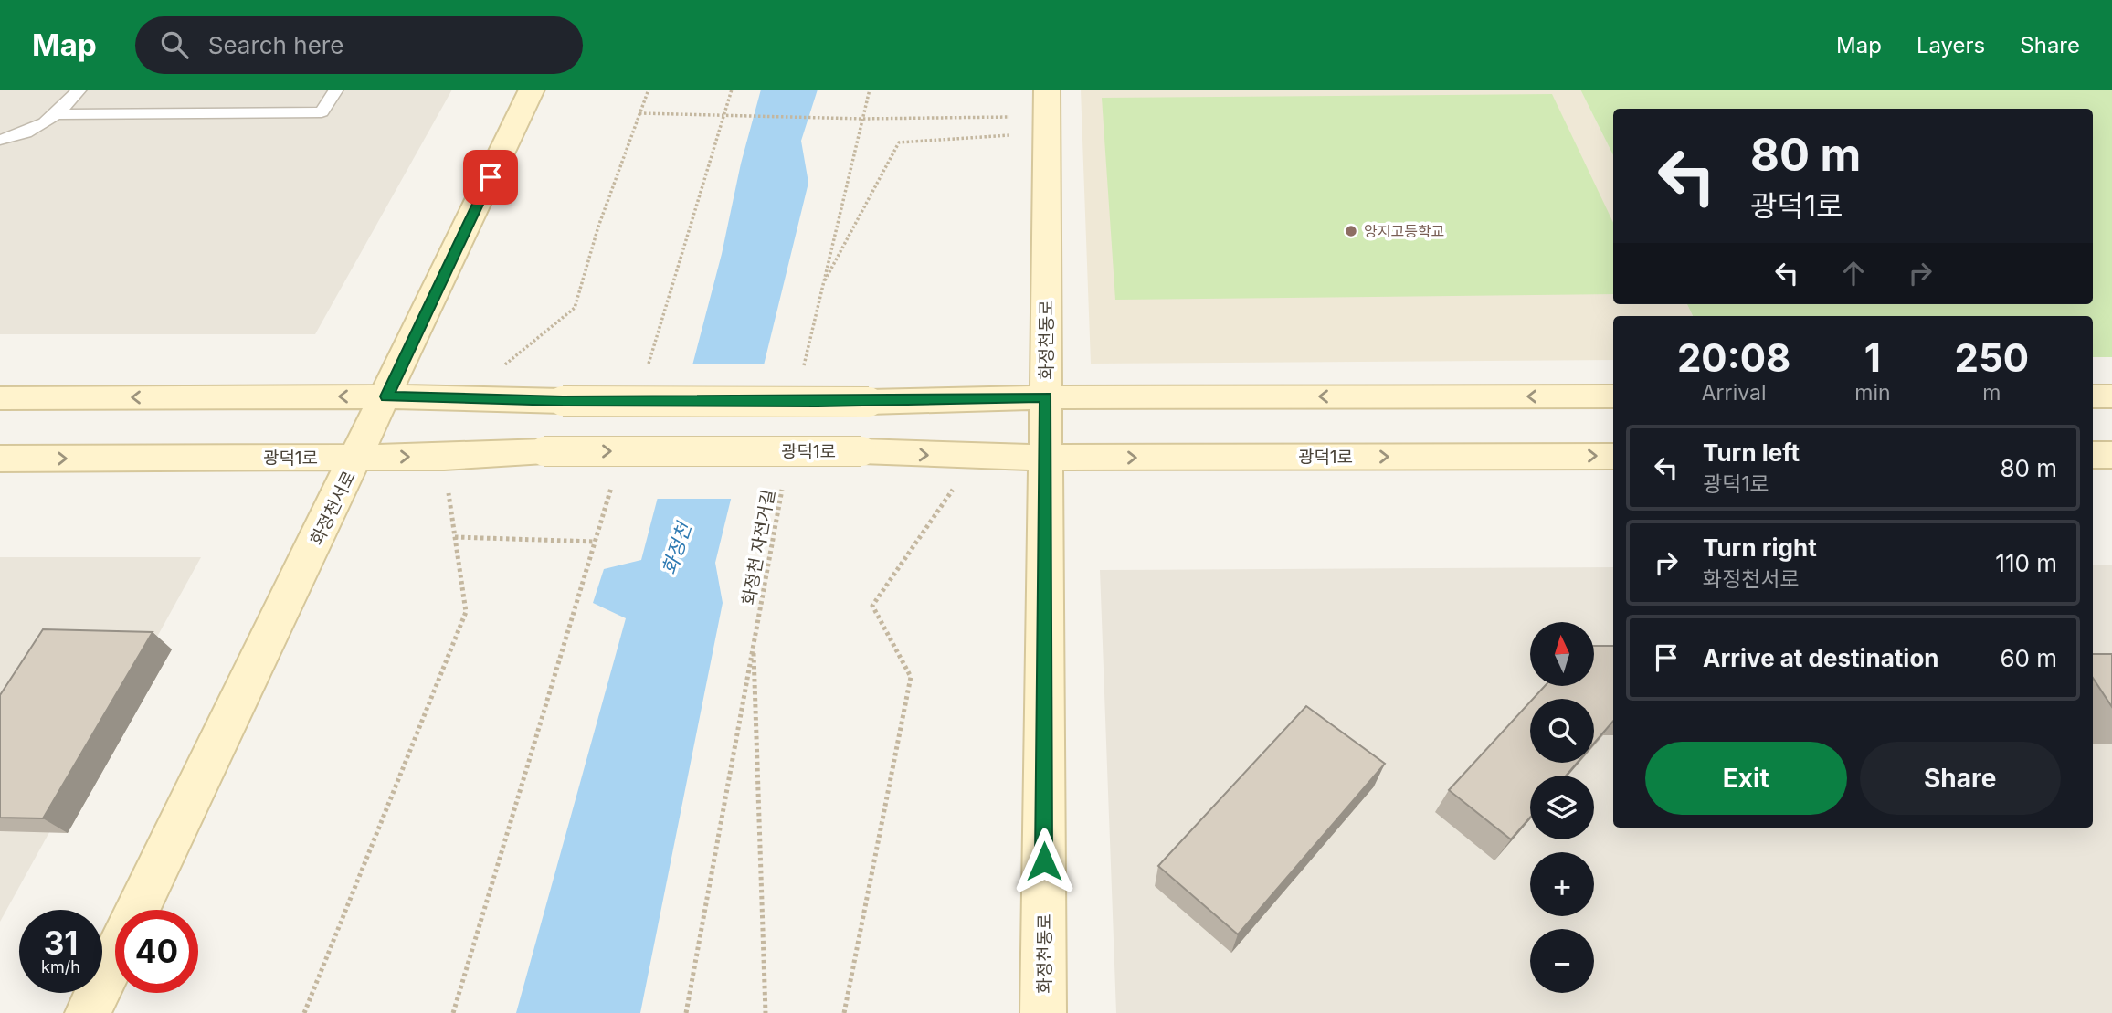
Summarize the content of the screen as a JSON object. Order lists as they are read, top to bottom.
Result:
{
  "streets": {
    "street": ["화정천동로", "광덕1로", "화정천서로"],
    "path": ["화정천 자전거길"]
  },
  "crossings": [
    ["화정천동로", "광덕1로"],
    ["광덕1로", "화정천서로"]
  ],
  "water": ["화정천"],
  "places": ["양지고등학교"],
  "north": "top",
  "page": {
    "header": "Map",
    "search": "Search here",
    "nav": ["Map", "Layers", "Share"],
    "turn": ["80 m", "광덕1로"],
    "eta": [
      "20:08",
      "Arrival",
      "1",
      "min",
      "250",
      "m"
    ],
    "list": [
      {
        "name": "Turn left",
        "note": "광덕1로",
        "value": "80 m"
      },
      {
        "name": "Turn right",
        "note": "화정천서로",
        "value": "110 m"
      },
      {
        "name": "Arrive at destination",
        "value": "60 m"
      }
    ],
    "map_buttons": ["+", "−"],
    "buttons": ["Exit", "Share"],
    "speed": "31 km/h",
    "limit": "40"
  }
}
